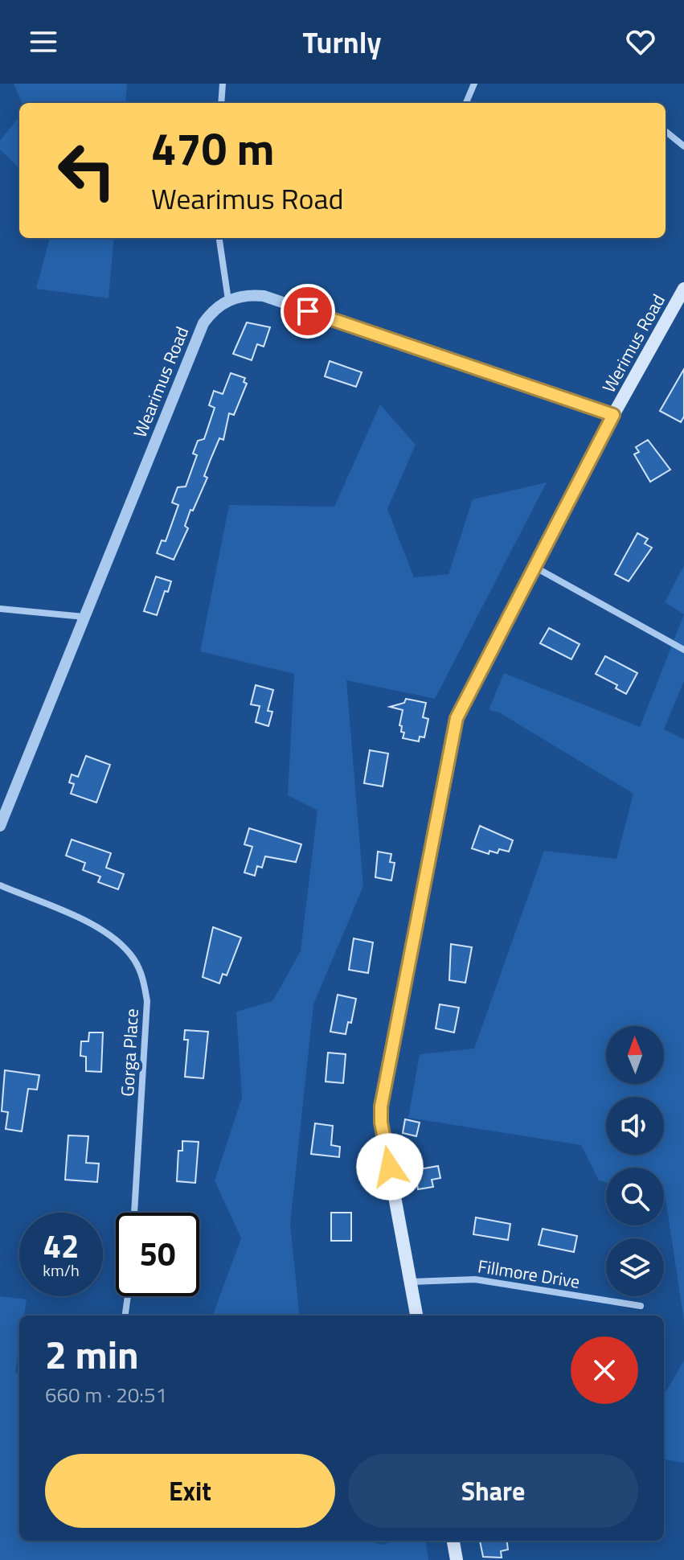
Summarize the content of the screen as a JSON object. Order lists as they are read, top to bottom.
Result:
{
  "streets": {
    "main road": ["Werimus Road"],
    "street": ["Wearimus Road", "Gorga Place", "Fillmore Drive"]
  },
  "crossings": [
    ["Werimus Road", "Fillmore Drive"]
  ],
  "north": "top",
  "page": {
    "header": "Turnly",
    "turn": ["470 m", "Wearimus Road"],
    "speed": "42 km/h",
    "limit": "50",
    "heading": ["2 min", "660 m · 20:51"],
    "buttons": ["Exit", "Share"]
  }
}
